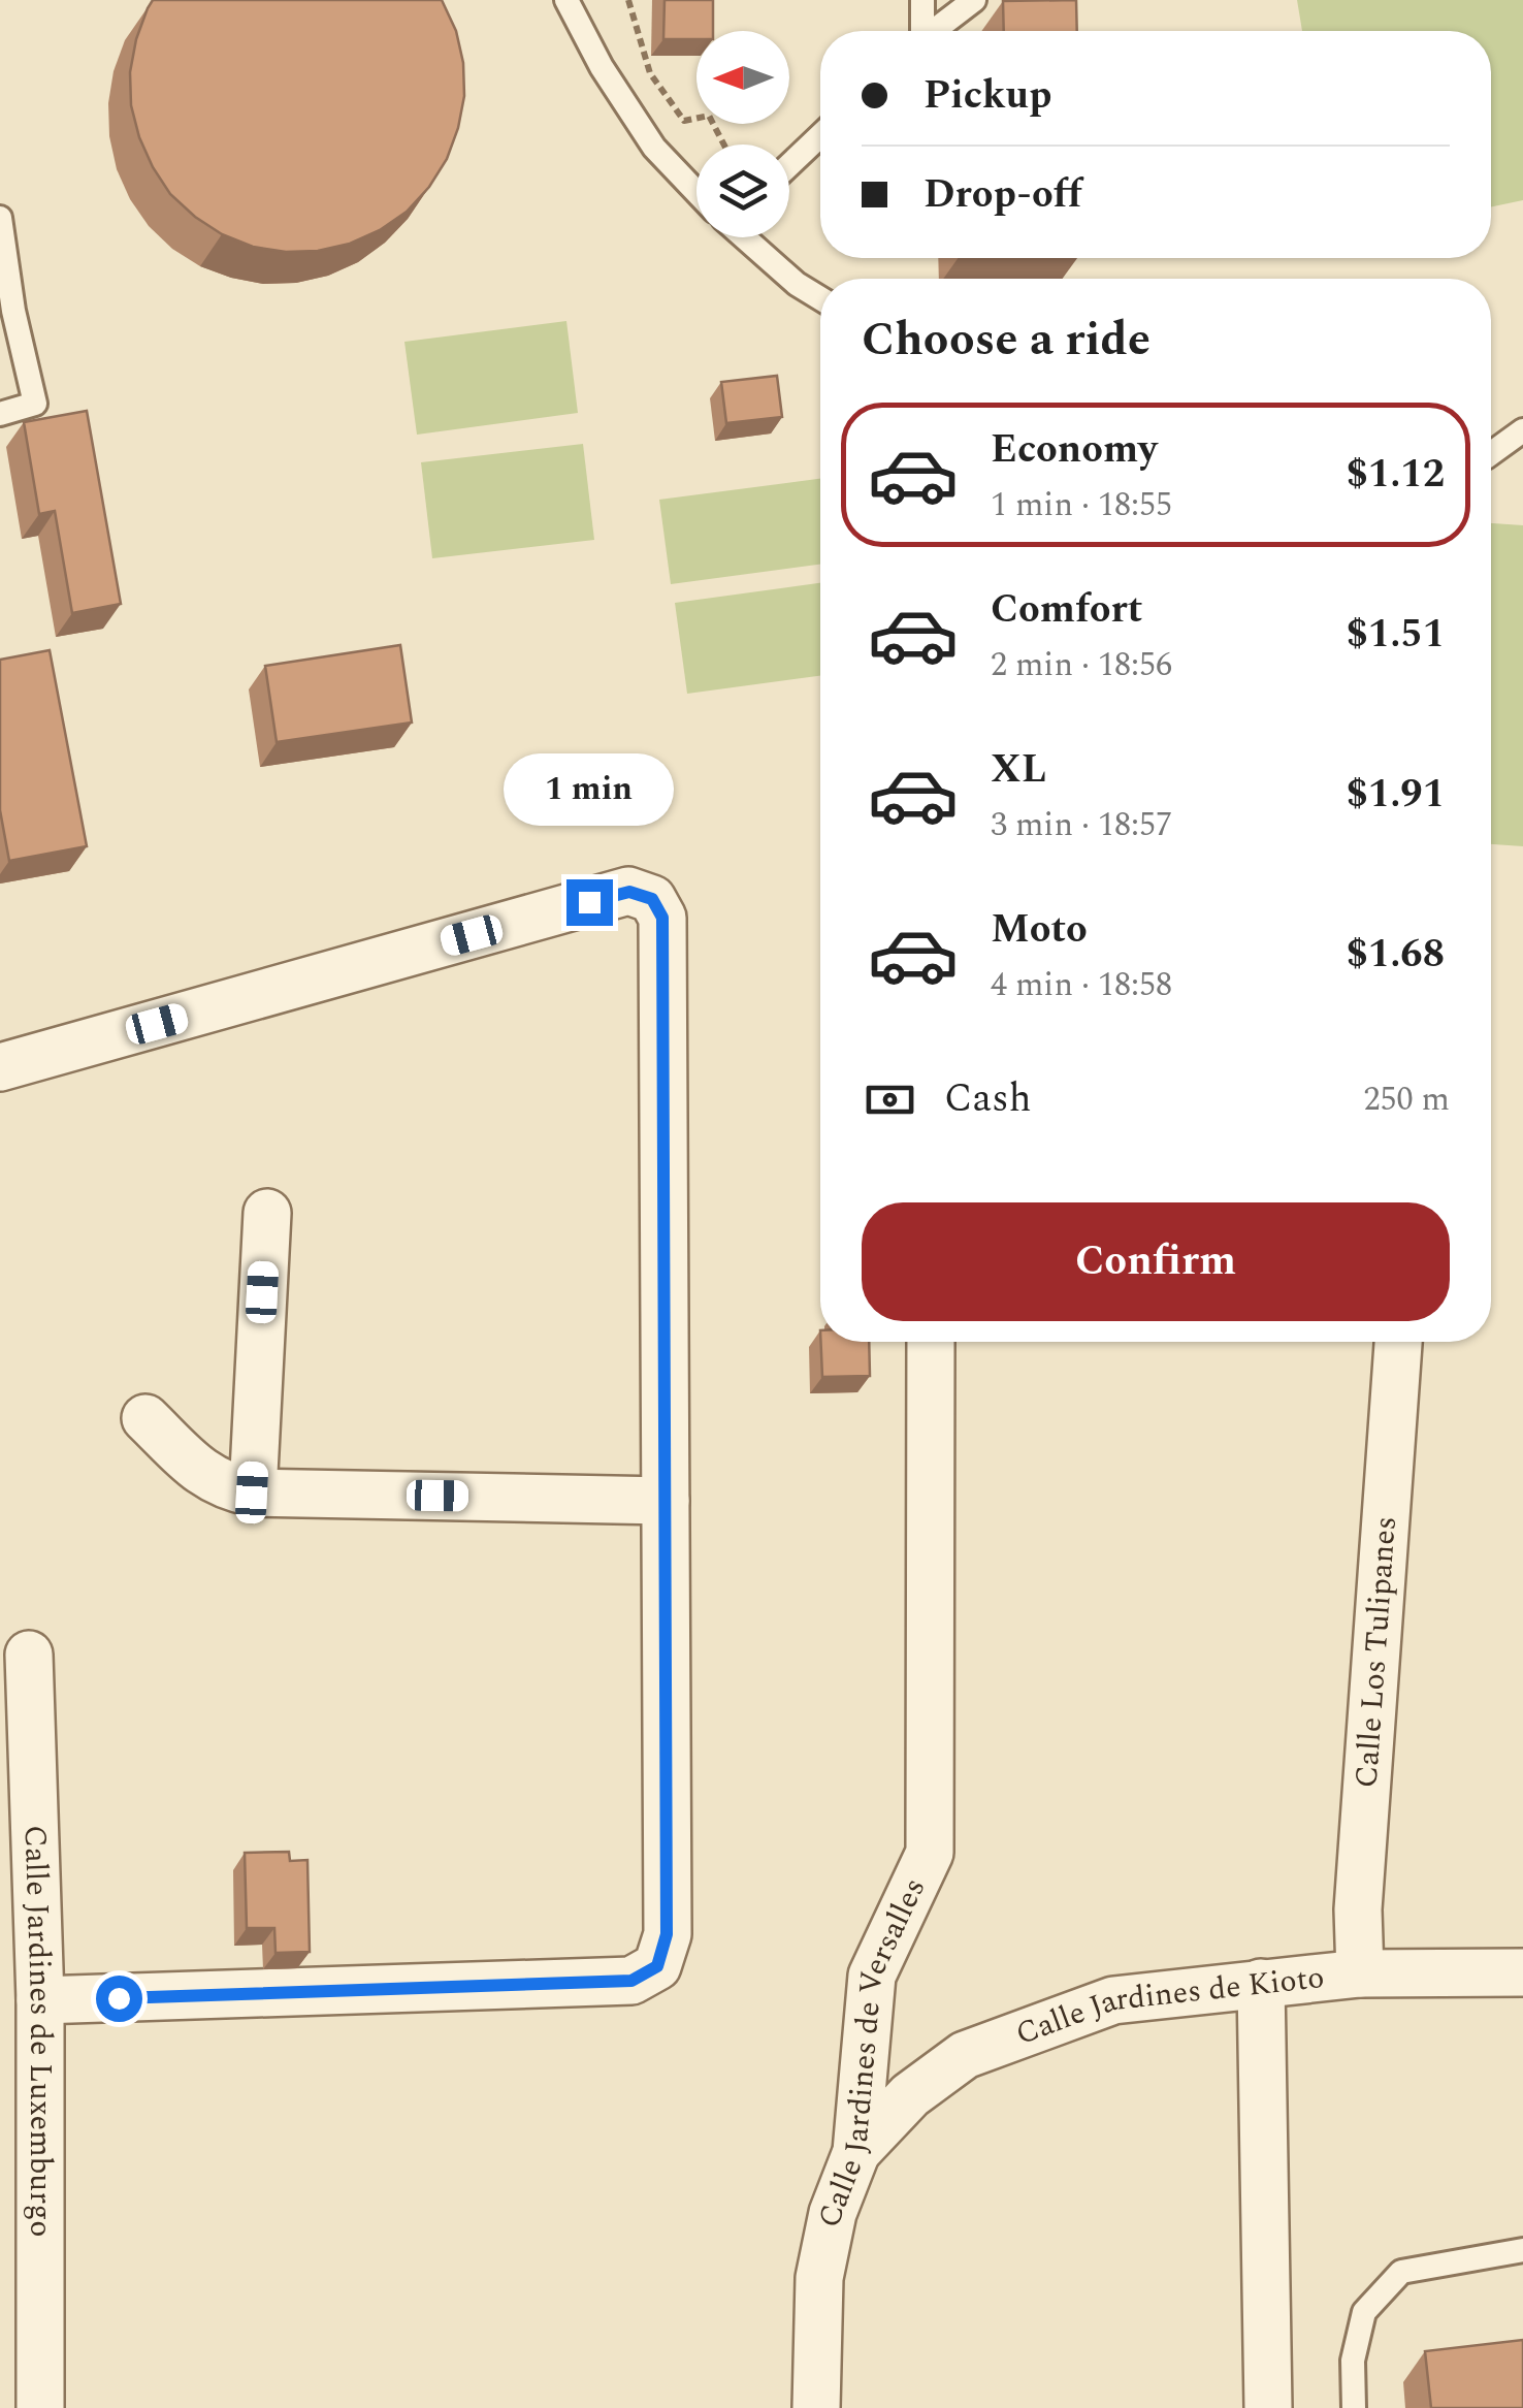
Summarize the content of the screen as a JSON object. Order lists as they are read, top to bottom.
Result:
{
  "streets": {
    "street": [
      "Calle Los Tulipanes",
      "Calle Jardines de Kioto",
      "Calle Jardines de Luxemburgo",
      "Calle Jardines de Versalles"
    ]
  },
  "crossings": [
    ["Calle Los Tulipanes", "Calle Jardines de Kioto"],
    ["Calle Jardines de Kioto", "Calle Jardines de Versalles"]
  ],
  "north": "left",
  "page": {
    "banner": ["Pickup", "Drop-off"],
    "heading": "Choose a ride",
    "list": [
      {
        "name": "Economy",
        "note": "1 min · 18:55",
        "value": "$1.12"
      },
      {
        "name": "Comfort",
        "note": "2 min · 18:56",
        "value": "$1.51"
      },
      {
        "name": "XL",
        "note": "3 min · 18:57",
        "value": "$1.91"
      },
      {
        "name": "Moto",
        "note": "4 min · 18:58",
        "value": "$1.68"
      }
    ],
    "bubble": "1 min",
    "pay": ["Cash", "250 m"],
    "buttons": "Confirm"
  }
}
